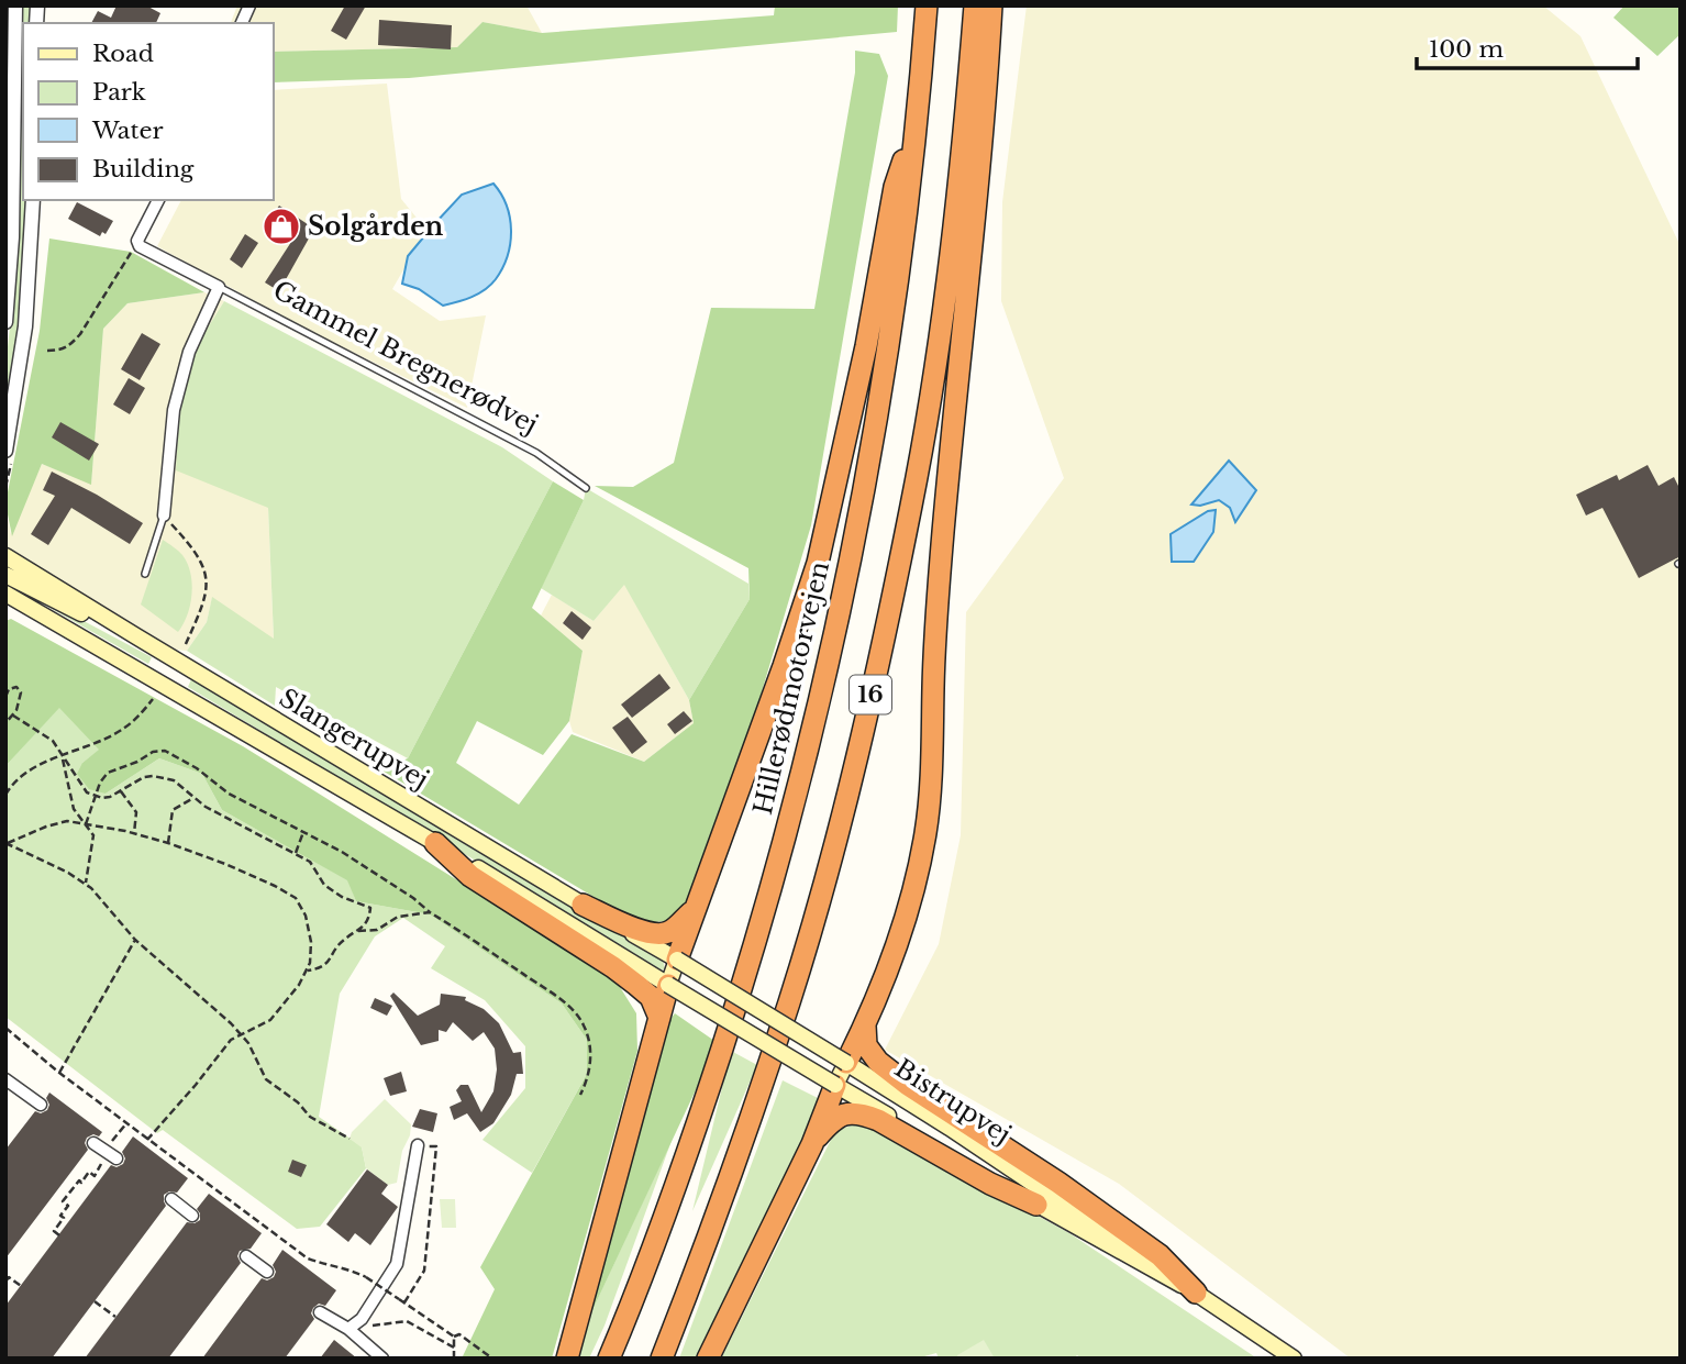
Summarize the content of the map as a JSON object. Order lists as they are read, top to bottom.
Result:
{
  "streets": {
    "highway": ["Hillerødmotorvejen", "16"],
    "main road": ["Slangerupvej", "Bistrupvej"],
    "street": ["Gammel Bregnerødvej"]
  },
  "crossings": [
    ["Slangerupvej", "Bistrupvej"]
  ],
  "places": {
    "shop": ["Solgården"]
  },
  "legend": [
    "Road",
    "Park",
    "Water",
    "Building"
  ],
  "scale_bar": "100 m"
}
